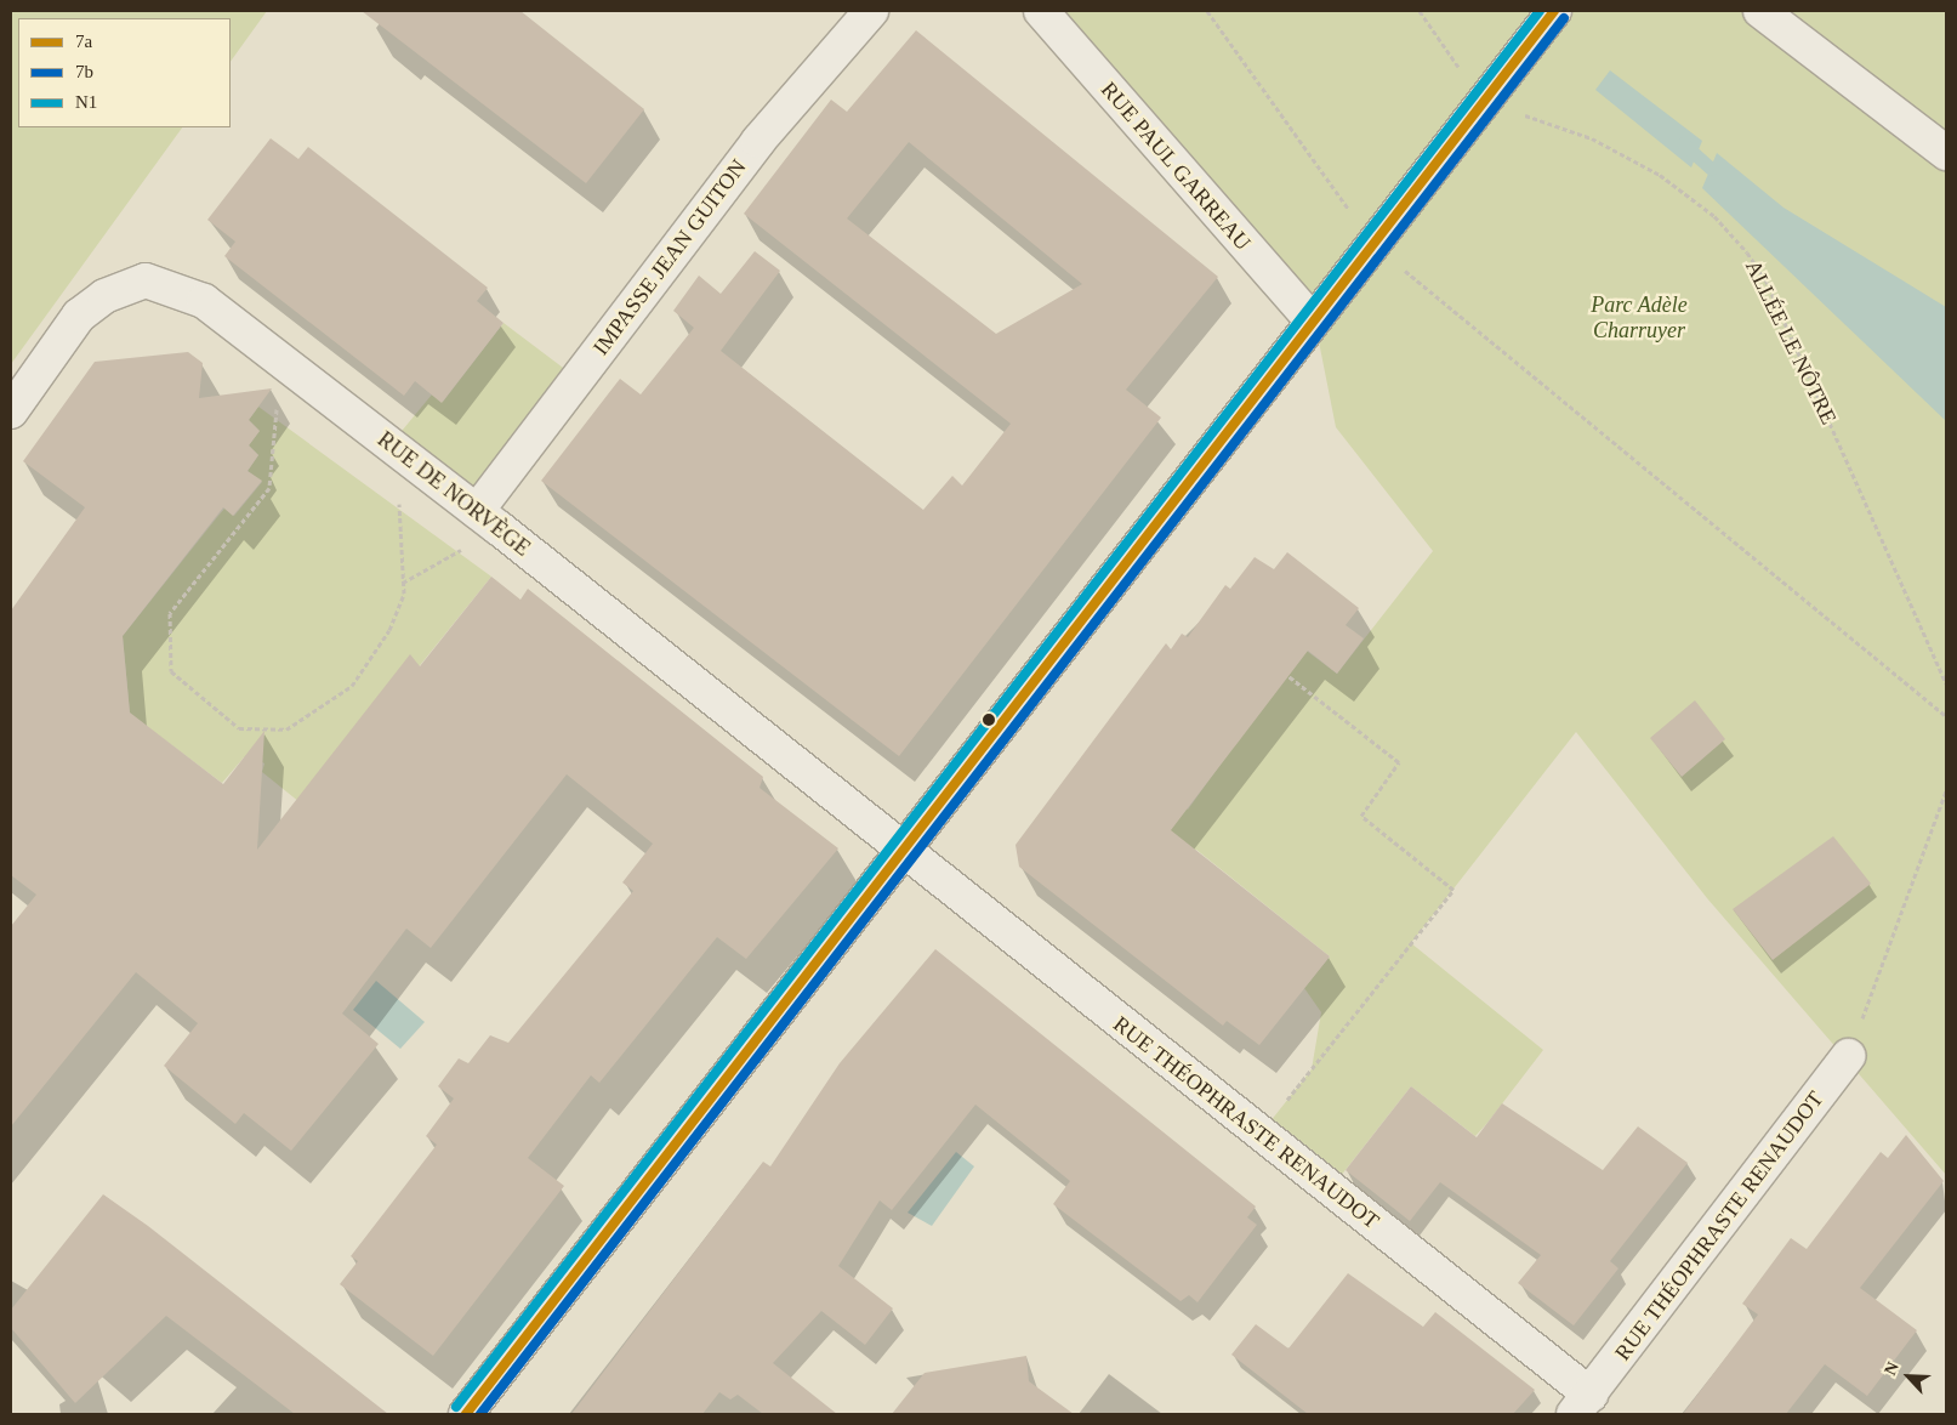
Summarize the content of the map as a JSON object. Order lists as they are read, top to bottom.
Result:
{
  "streets": {
    "street": [
      "RUE PAUL GARREAU",
      "IMPASSE JEAN GUITON",
      "RUE DE NORVÈGE",
      "RUE THÉOPHRASTE RENAUDOT"
    ],
    "path": ["ALLÉE LE NÔTRE"]
  },
  "crossings": [
    ["IMPASSE JEAN GUITON", "RUE DE NORVÈGE"],
    ["RUE DE NORVÈGE", "RUE THÉOPHRASTE RENAUDOT"]
  ],
  "parks": ["Parc Adèle Charruyer"],
  "lines": ["transit line 7a", "transit line N1", "transit line 7b"],
  "legend": ["7a", "7b", "N1"],
  "north": "top left"
}
